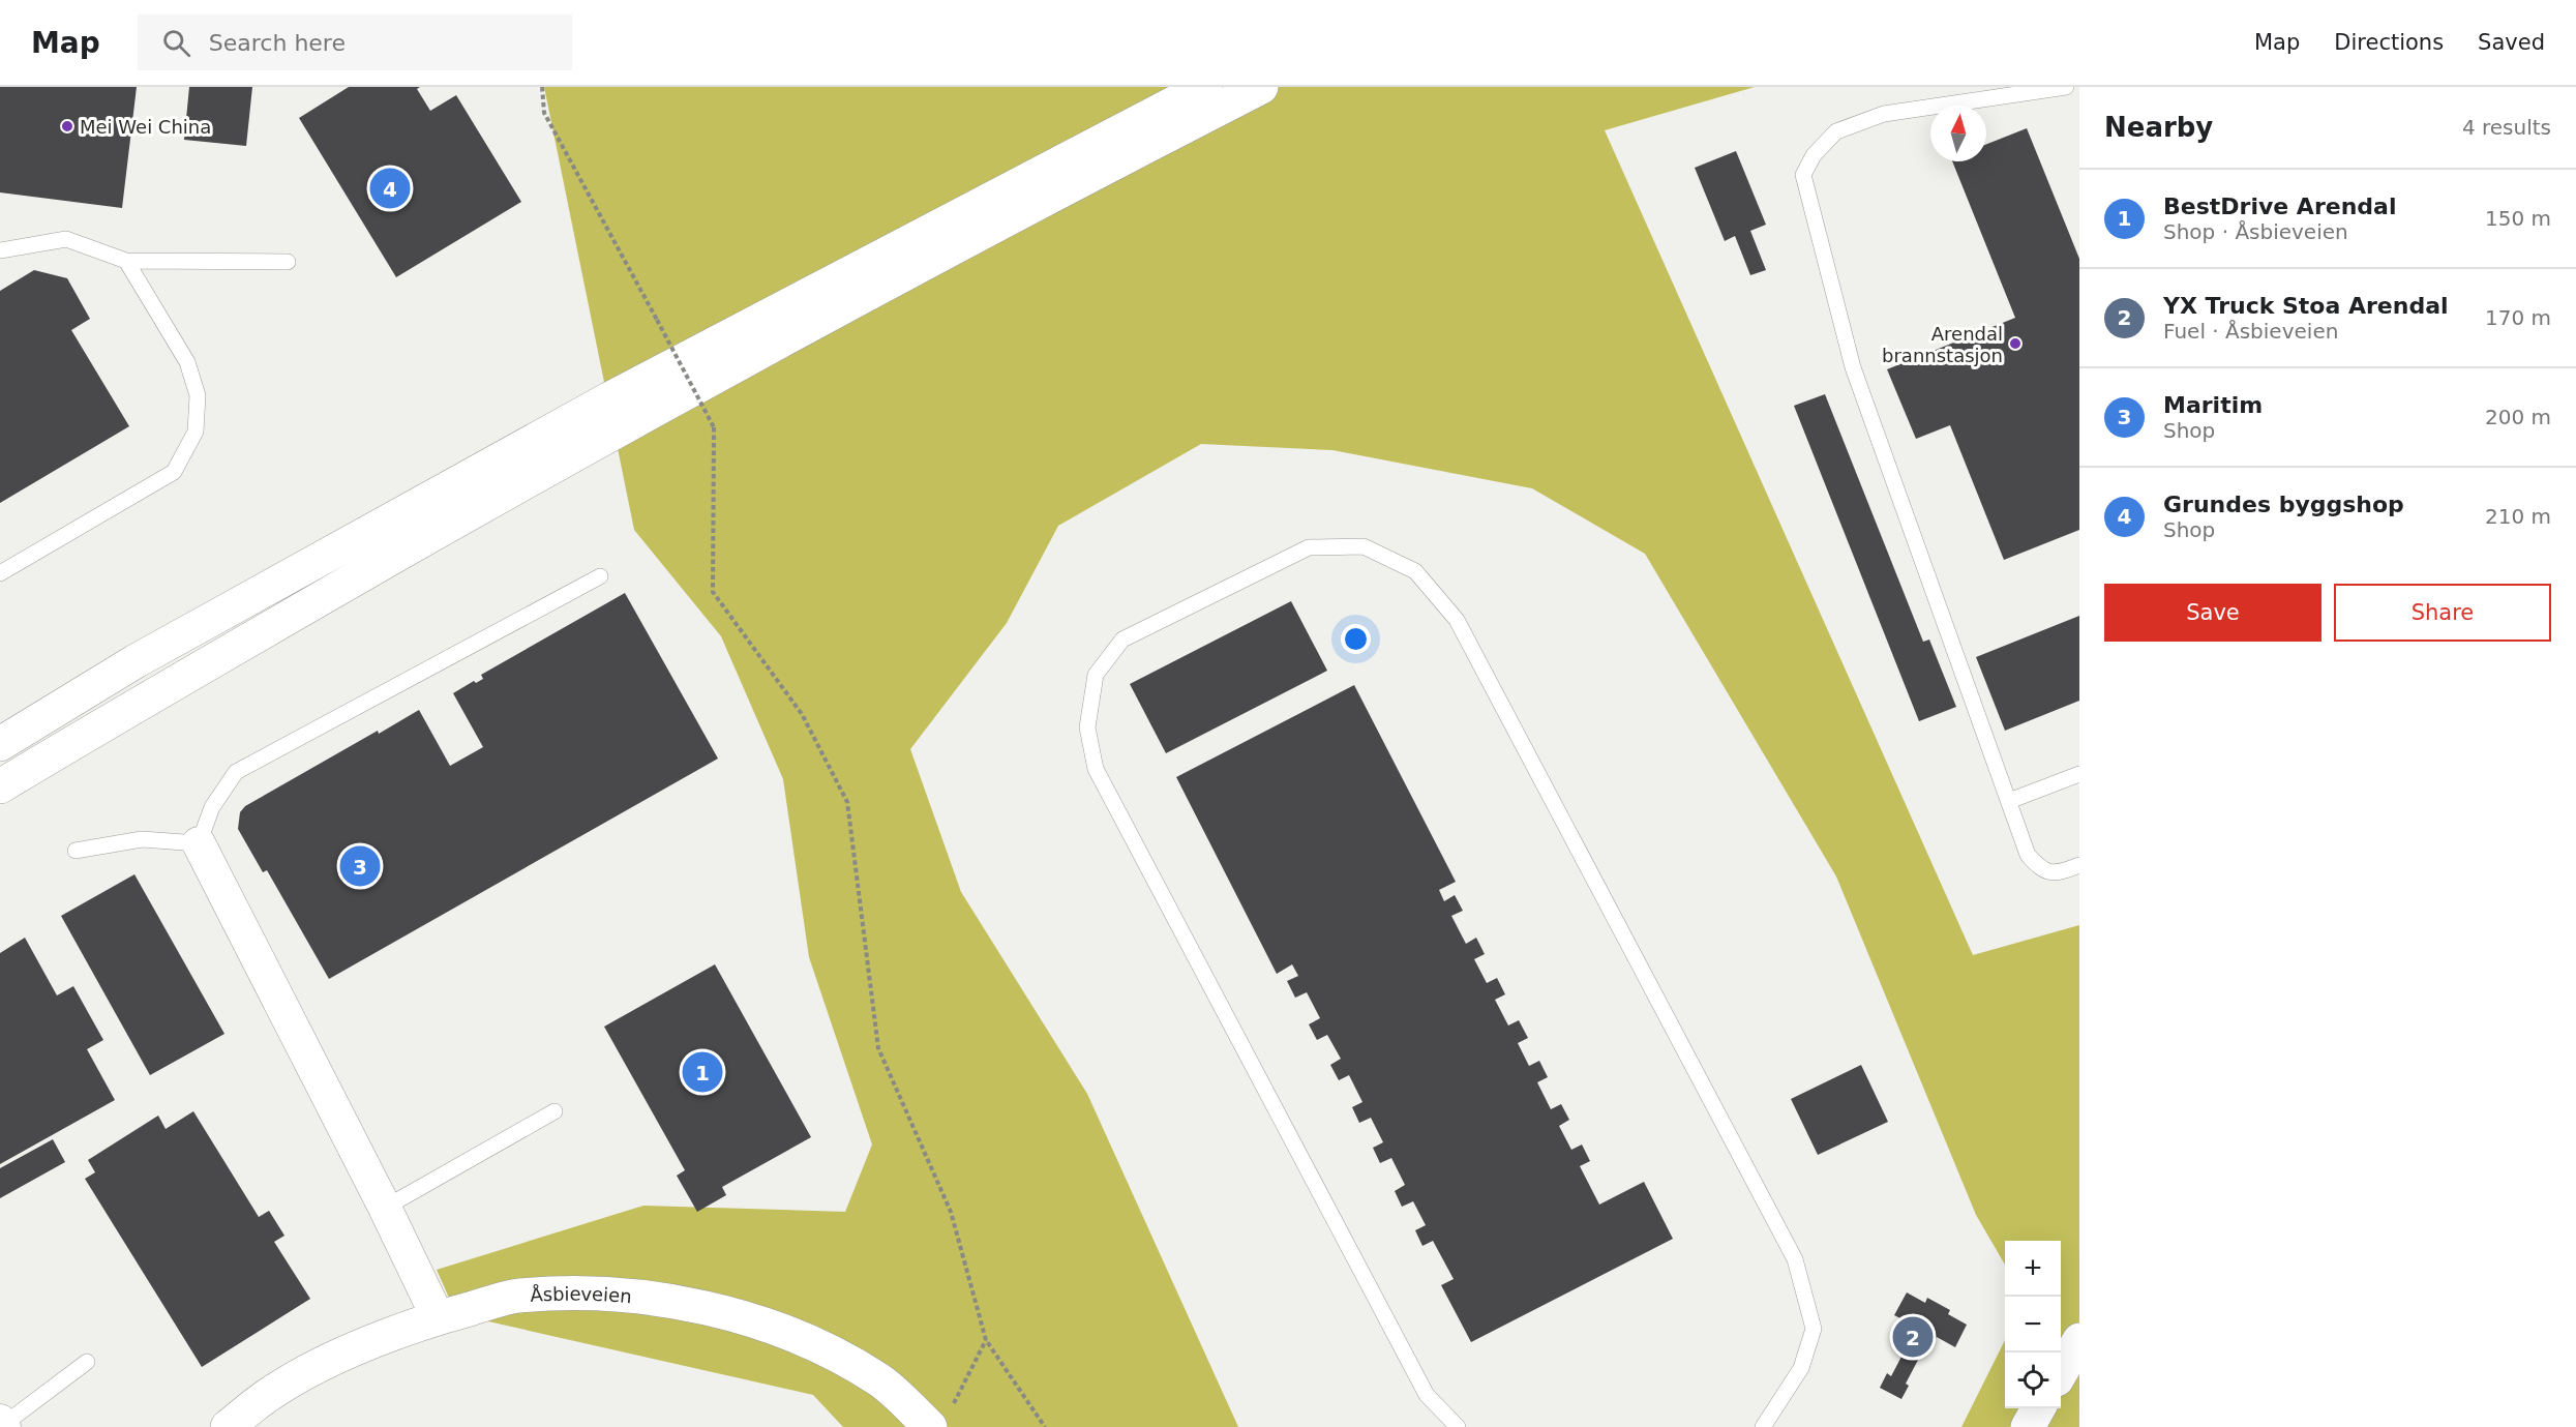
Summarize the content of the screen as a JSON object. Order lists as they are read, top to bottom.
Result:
{
  "streets": {
    "main road": ["Åsbieveien"]
  },
  "places": ["Mei Wei China", "Arendal brannstasjon"],
  "north": "top",
  "page": {
    "header": "Map",
    "search": "Search here",
    "nav": ["Map", "Directions", "Saved"],
    "heading": ["Nearby", "4 results"],
    "pins": [
      "4",
      "3",
      "1",
      "2"
    ],
    "list": [
      {
        "mark": "1",
        "name": "BestDrive Arendal",
        "note": "Shop · Åsbieveien",
        "value": "150 m"
      },
      {
        "mark": "2",
        "name": "YX Truck Stoa Arendal",
        "note": "Fuel · Åsbieveien",
        "value": "170 m"
      },
      {
        "mark": "3",
        "name": "Maritim",
        "note": "Shop",
        "value": "200 m"
      },
      {
        "mark": "4",
        "name": "Grundes byggshop",
        "note": "Shop",
        "value": "210 m"
      }
    ],
    "buttons": ["Save", "Share"],
    "map_buttons": ["+", "−"]
  }
}
